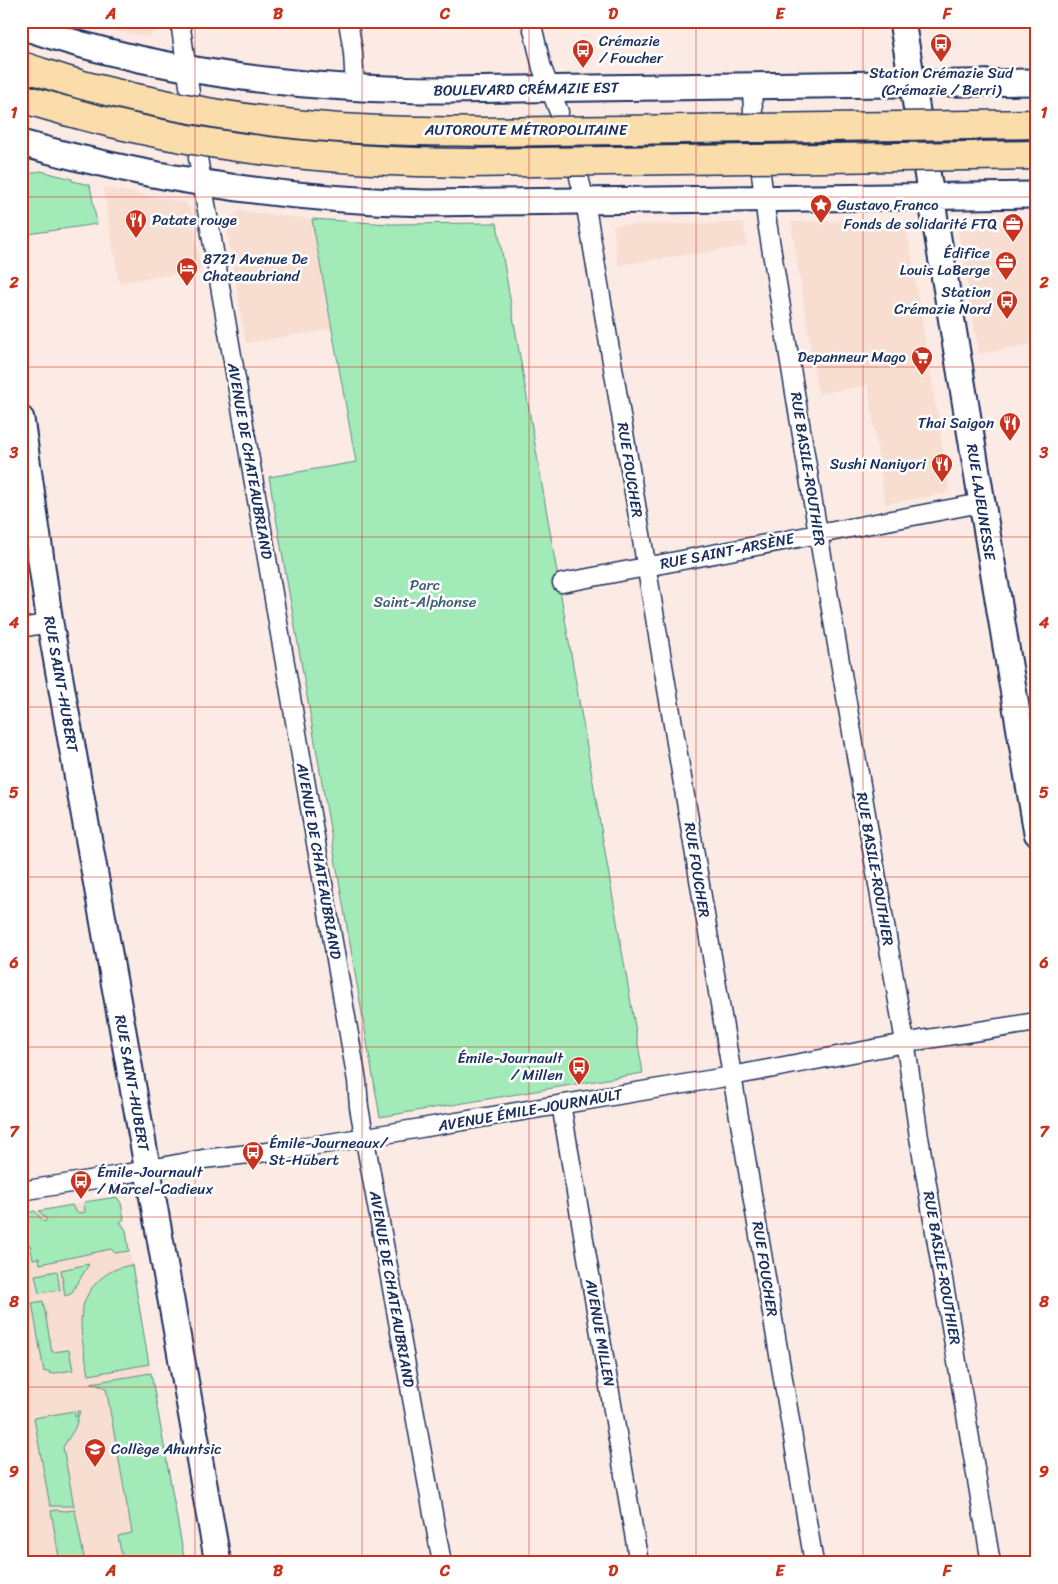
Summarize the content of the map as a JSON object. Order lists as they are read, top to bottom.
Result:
{
  "streets": {
    "highway": ["AUTOROUTE MÉTROPOLITAINE"],
    "main road": ["BOULEVARD CRÉMAZIE EST", "RUE LAJEUNESSE", "RUE SAINT-HUBERT"],
    "street": [
      "AVENUE DE CHATEAUBRIAND",
      "RUE BASILE-ROUTHIER",
      "RUE FOUCHER",
      "RUE SAINT-ARSÈNE",
      "AVENUE ÉMILE-JOURNAULT",
      "AVENUE MILLEN"
    ]
  },
  "crossings": [
    ["AVENUE DE CHATEAUBRIAND", "AVENUE ÉMILE-JOURNAULT"],
    ["RUE BASILE-ROUTHIER", "RUE SAINT-ARSÈNE"],
    ["RUE BASILE-ROUTHIER", "AVENUE ÉMILE-JOURNAULT"],
    ["RUE FOUCHER", "RUE SAINT-ARSÈNE"],
    ["RUE FOUCHER", "AVENUE ÉMILE-JOURNAULT"],
    ["RUE LAJEUNESSE", "RUE SAINT-ARSÈNE"],
    ["RUE SAINT-HUBERT", "AVENUE ÉMILE-JOURNAULT"],
    ["AVENUE ÉMILE-JOURNAULT", "AVENUE MILLEN"]
  ],
  "parks": ["Parc Saint-Alphonse"],
  "places": {
    "bus stop": [
      "Station Crémazie Sud (Crémazie / Berri)",
      "Crémazie / Foucher",
      "Station Crémazie Nord",
      "Émile-Journault / Millen",
      "Émile-Journeaux/ St-Hubert",
      "Émile-Journault / Marcel-Cadieux"
    ],
    "place": ["Gustavo Franco"],
    "restaurant": ["Patate rouge", "Thai Saigon", "Sushi Naniyori"],
    "office": ["Fonds de solidarité FTQ", "Édifice Louis LaBerge"],
    "hotel": ["8721 Avenue De Chateaubriand"],
    "supermarket": ["Depanneur Mago"],
    "school or university": ["Collège Ahuntsic"]
  },
  "grid": {
    "columns": [
      "A",
      "B",
      "C",
      "D",
      "E",
      "F"
    ],
    "rows": [
      "1",
      "2",
      "3",
      "4",
      "5",
      "6",
      "7",
      "8",
      "9"
    ]
  }
}
